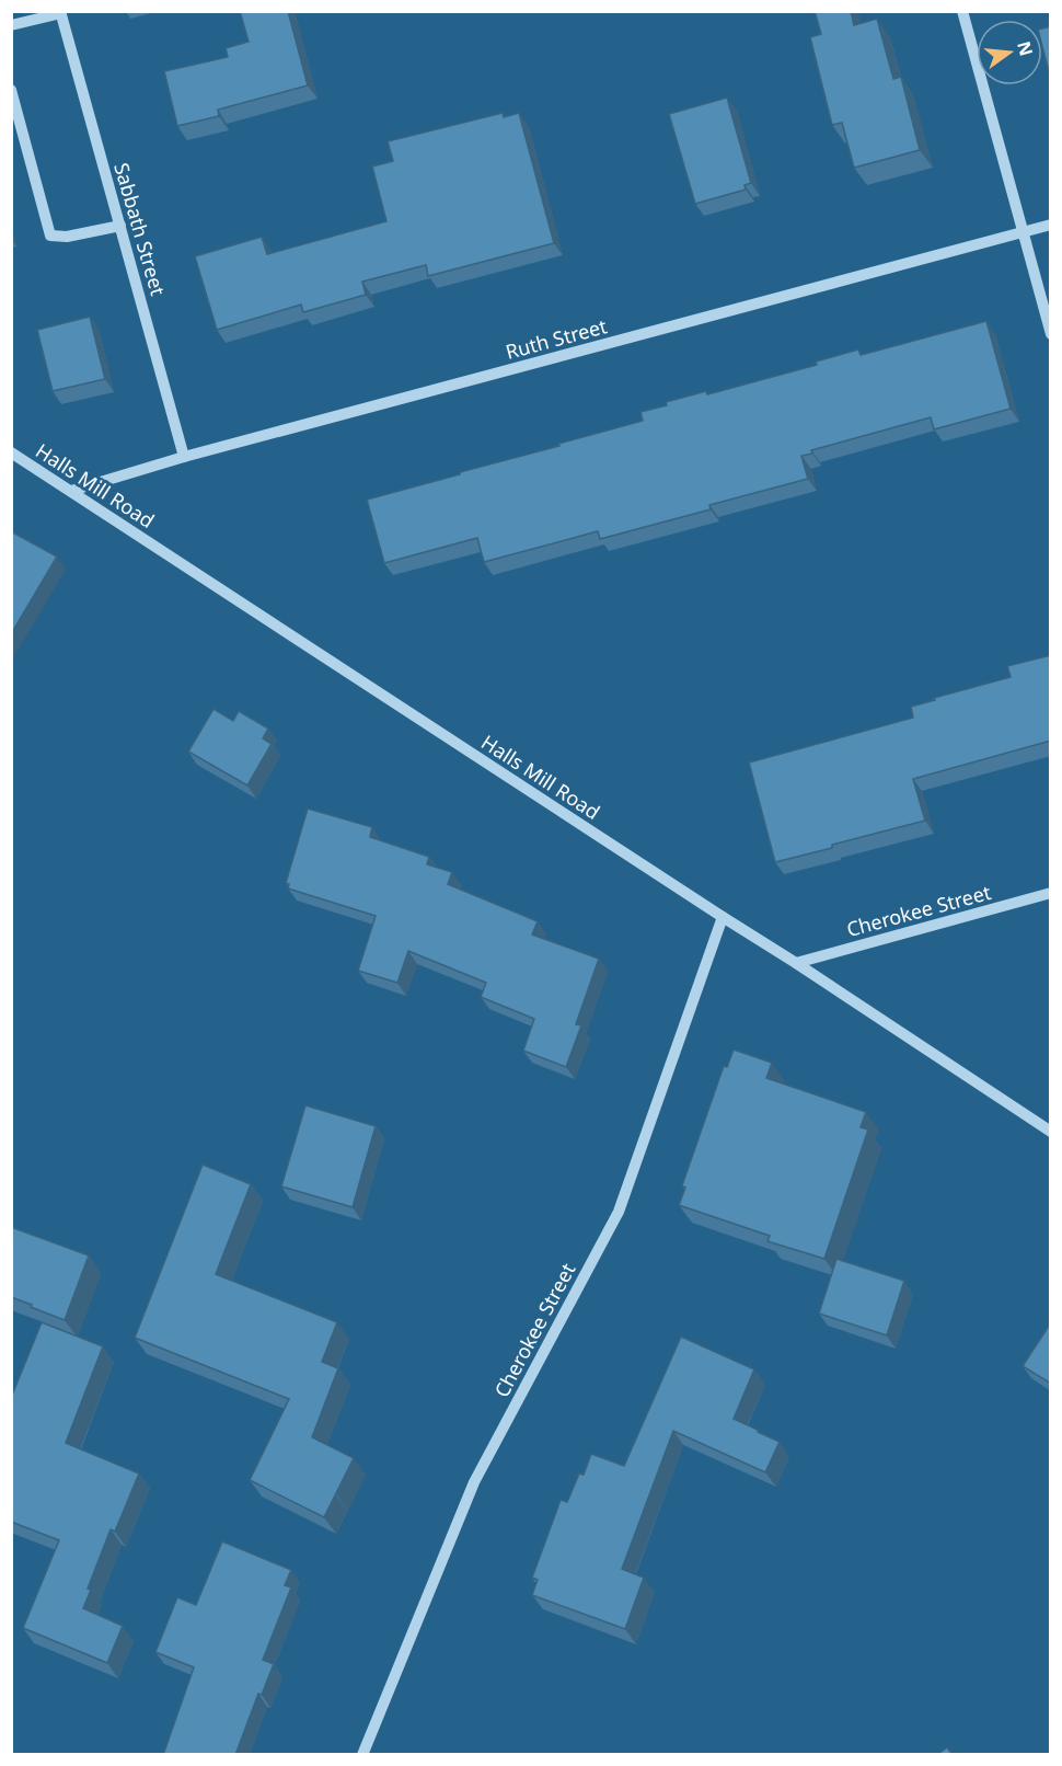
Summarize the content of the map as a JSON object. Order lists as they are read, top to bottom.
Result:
{
  "streets": {
    "street": [
      "Sabbath Street",
      "Ruth Street",
      "Halls Mill Road",
      "Cherokee Street"
    ]
  },
  "crossings": [
    ["Sabbath Street", "Ruth Street"],
    ["Ruth Street", "Halls Mill Road"],
    ["Halls Mill Road", "Cherokee Street"]
  ],
  "north": "right"
}
